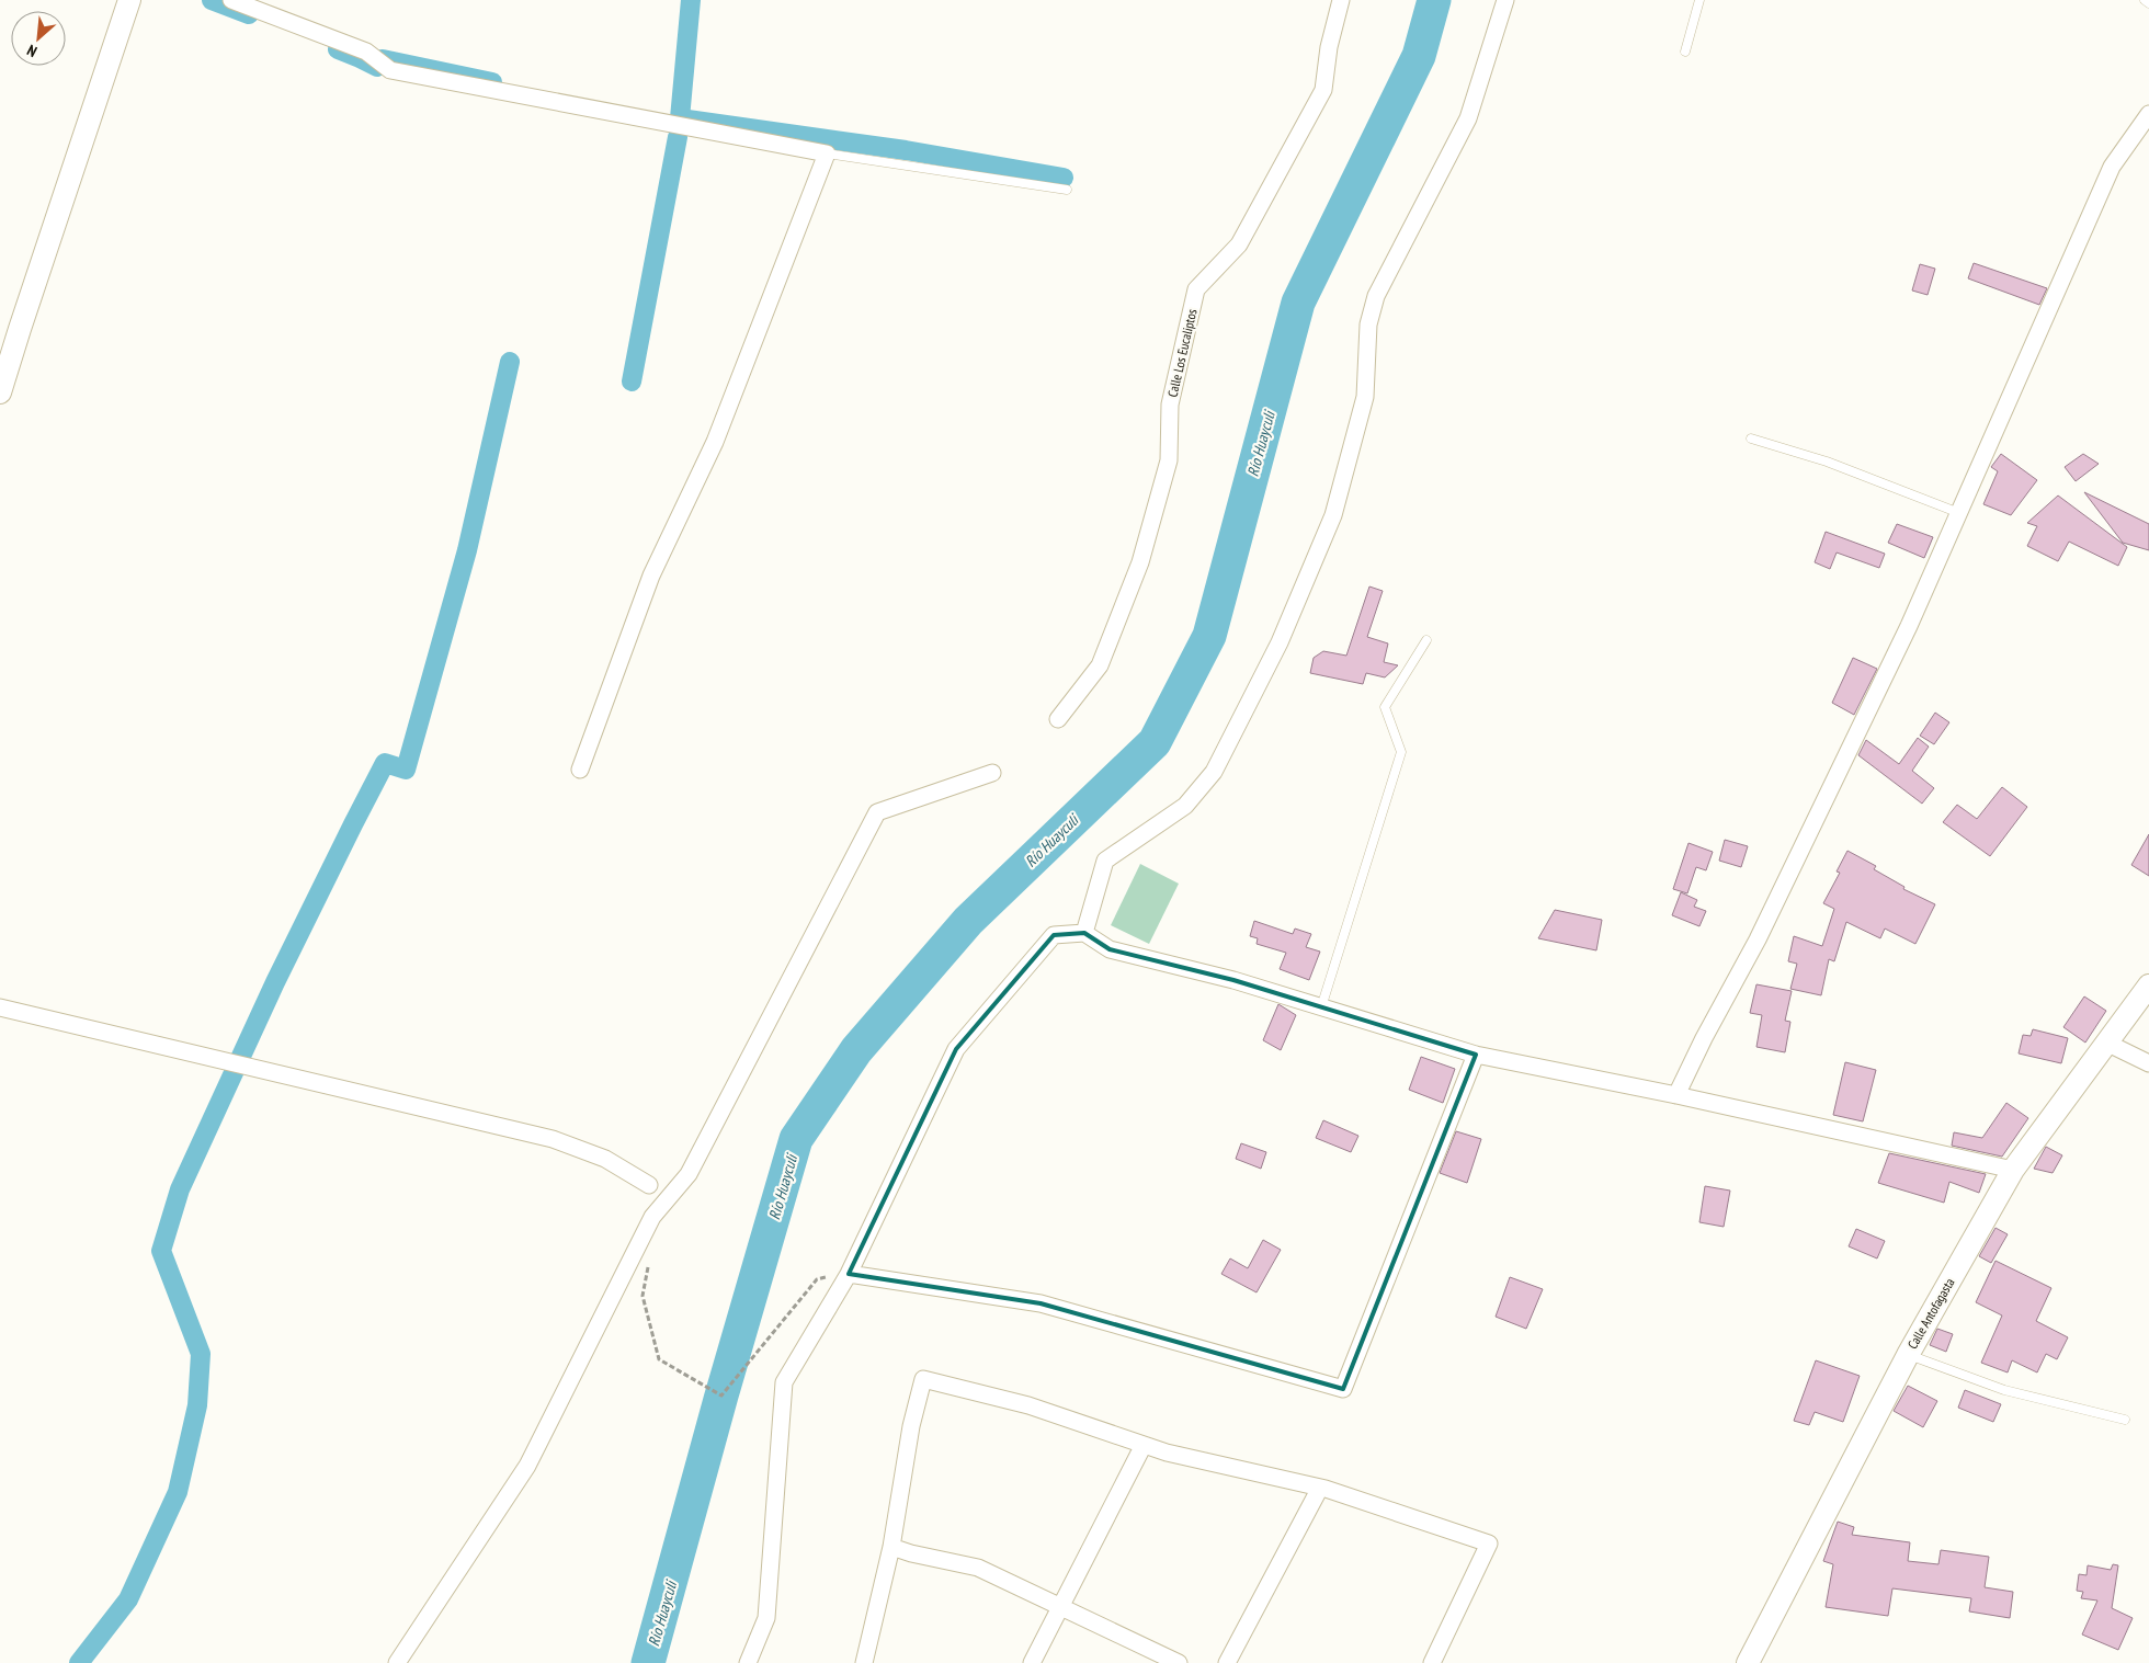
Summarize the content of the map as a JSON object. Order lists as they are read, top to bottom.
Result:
{
  "streets": {
    "main road": ["Calle Antofagasta"],
    "street": ["Calle Los Eucaliptos"]
  },
  "water": ["Río Huayculi"],
  "north": "bottom left"
}
